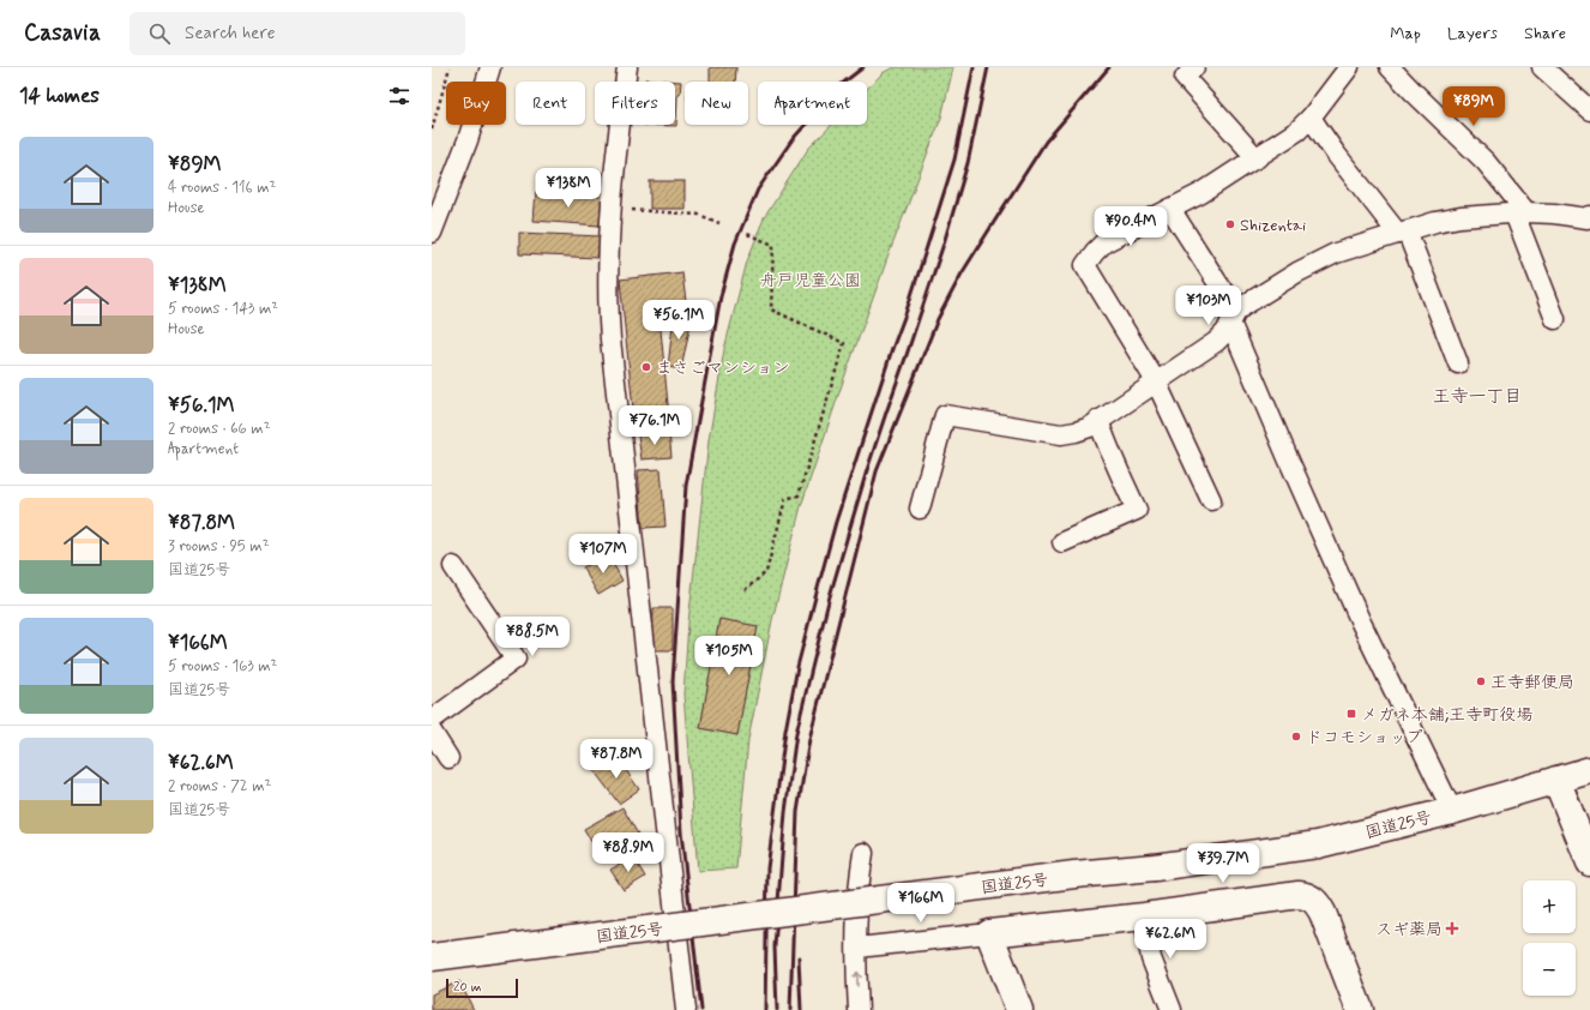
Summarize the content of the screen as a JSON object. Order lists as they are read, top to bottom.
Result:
{
  "streets": {
    "main road": ["国道25号"]
  },
  "districts": ["王寺一丁目"],
  "parks": ["舟戸児童公園"],
  "places": {
    "other": [
      "Shizentai",
      "まさごマンション",
      "王寺郵便局",
      "ドコモショップ"
    ],
    "transit": ["メガネ本舗;王寺町役場"],
    "health": ["スギ薬局"]
  },
  "scale_bar": "20 m",
  "page": {
    "header": "Casavia",
    "search": "Search here",
    "nav": ["Map", "Layers", "Share"],
    "heading": "14 homes",
    "chip": [
      "Buy",
      "Rent",
      "Filters",
      "New",
      "Apartment"
    ],
    "price": [
      "¥89M",
      "¥138M",
      "¥90.4M",
      "¥103M",
      "¥56.1M",
      "¥76.1M",
      "¥107M",
      "¥88.5M",
      "¥105M",
      "¥87.8M",
      "¥88.9M",
      "¥39.7M",
      "¥166M",
      "¥62.6M"
    ],
    "list": [
      {
        "name": "¥89M",
        "note": "4 rooms · 116 m² · House"
      },
      {
        "name": "¥138M",
        "note": "5 rooms · 143 m² · House"
      },
      {
        "name": "¥56.1M",
        "note": "2 rooms · 66 m² · Apartment"
      },
      {
        "name": "¥87.8M",
        "note": "3 rooms · 95 m² · 国道25号"
      },
      {
        "name": "¥166M",
        "note": "5 rooms · 163 m² · 国道25号"
      },
      {
        "name": "¥62.6M",
        "note": "2 rooms · 72 m² · 国道25号"
      }
    ],
    "map_buttons": ["+", "−"],
    "scale": "20 m"
  }
}
